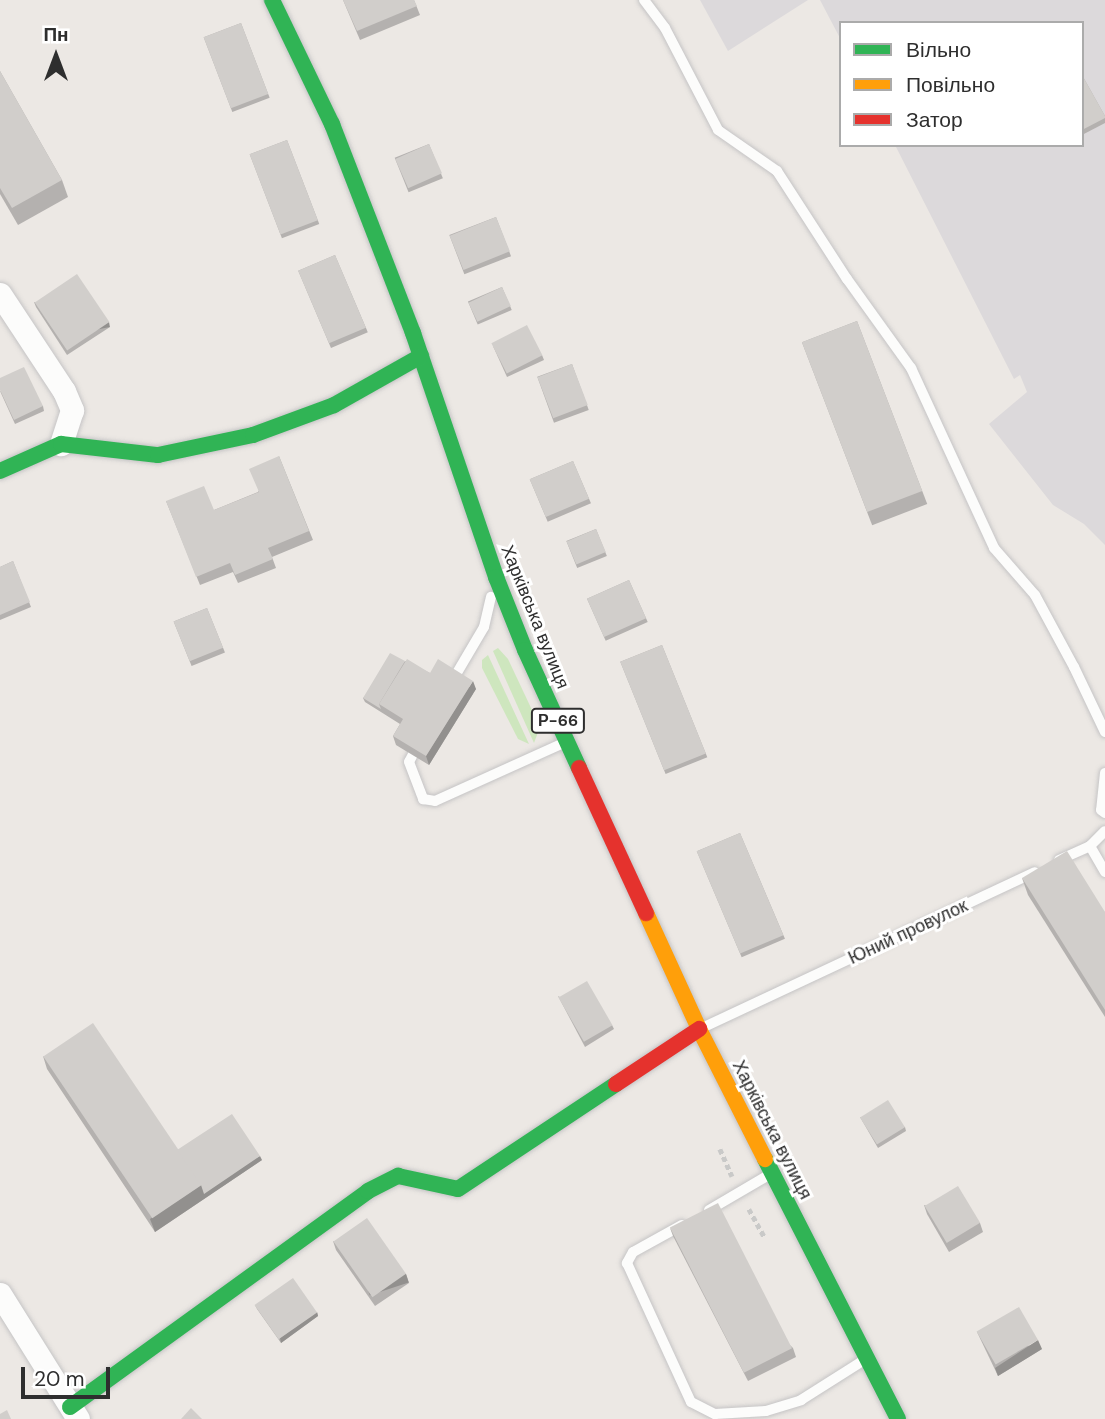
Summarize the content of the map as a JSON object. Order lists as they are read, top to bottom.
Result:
{
  "streets": {
    "main road": ["Харківська вулиця", "Р-66"],
    "lane": ["Юний провулок"]
  },
  "crossings": [
    ["Харківська вулиця", "Юний провулок"]
  ],
  "legend": ["Вільно", "Повільно", "Затор"],
  "scale_bar": "20 m",
  "north": "top"
}
